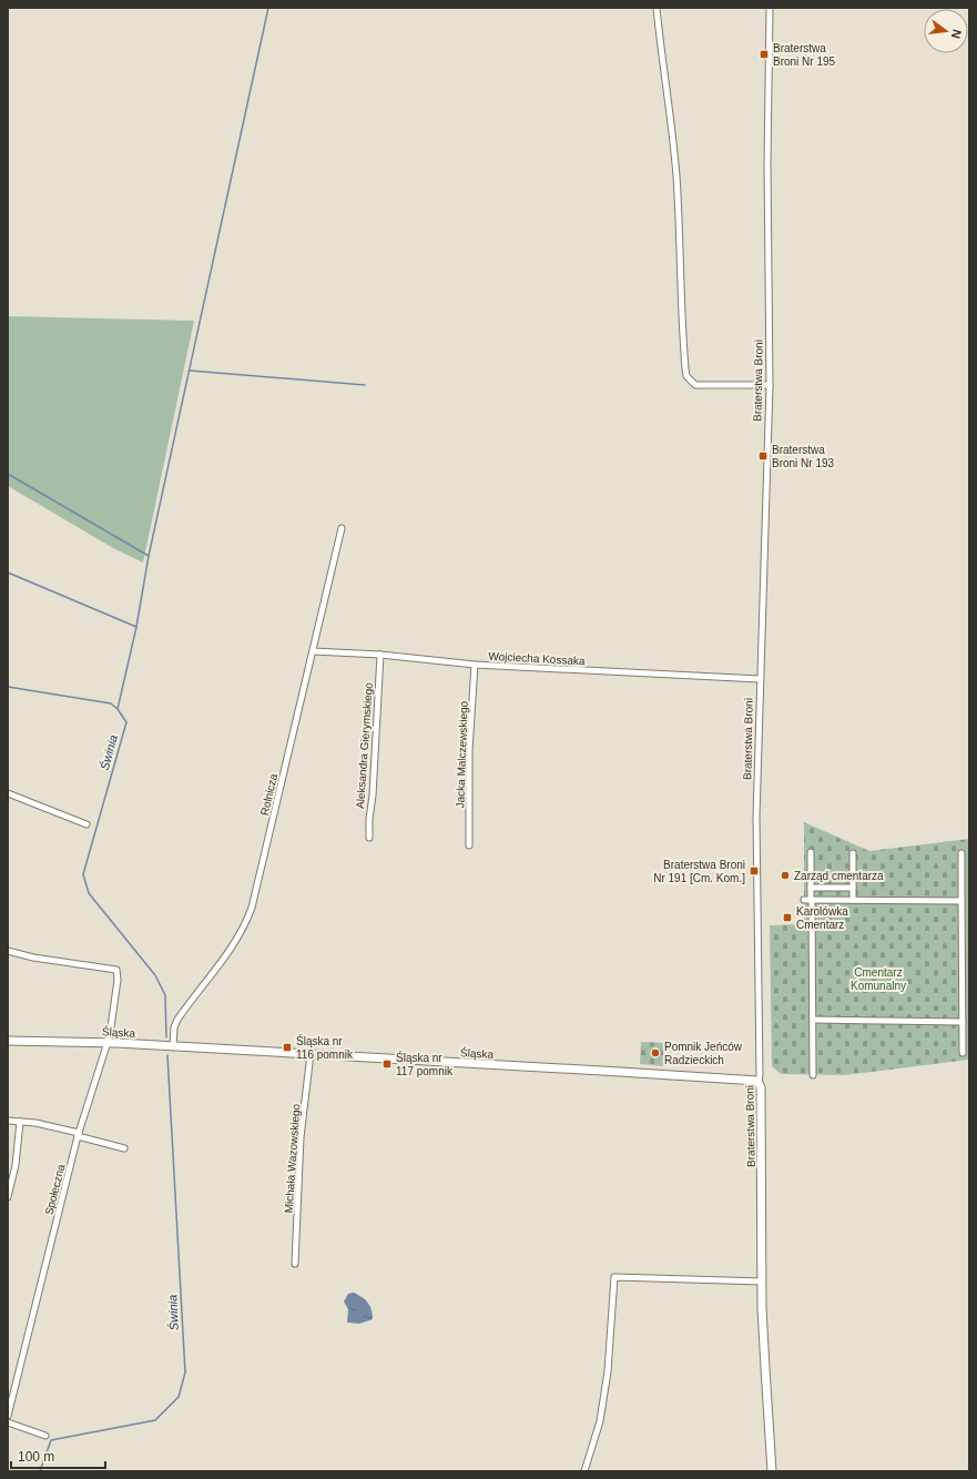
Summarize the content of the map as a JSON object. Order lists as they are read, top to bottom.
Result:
{
  "streets": {
    "street": [
      "Braterstwa Broni",
      "Wojciecha Kossaka",
      "Aleksandra Gierymskiego",
      "Jacka Malczewskiego",
      "Rolnicza",
      "Śląska",
      "Michała Wazowskiego",
      "Społeczna"
    ]
  },
  "crossings": [
    ["Braterstwa Broni", "Wojciecha Kossaka"],
    ["Braterstwa Broni", "Śląska"],
    ["Wojciecha Kossaka", "Aleksandra Gierymskiego"],
    ["Wojciecha Kossaka", "Jacka Malczewskiego"],
    ["Wojciecha Kossaka", "Rolnicza"],
    ["Rolnicza", "Śląska"],
    ["Śląska", "Michała Wazowskiego"],
    ["Śląska", "Społeczna"]
  ],
  "water": ["Świnia"],
  "parks": ["Cmentarz Komunalny"],
  "places": {
    "transit": [
      "Braterstwa Broni Nr 195",
      "Braterstwa Broni Nr 193",
      "Braterstwa Broni Nr 191 [Cm. Kom.]",
      "Karolówka Cmentarz",
      "Śląska nr 116 pomnik",
      "Śląska nr 117 pomnik"
    ],
    "other": ["Zarząd cmentarza", "Pomnik Jeńców Radzieckich"]
  },
  "scale_bar": "100 m",
  "north": "right"
}
